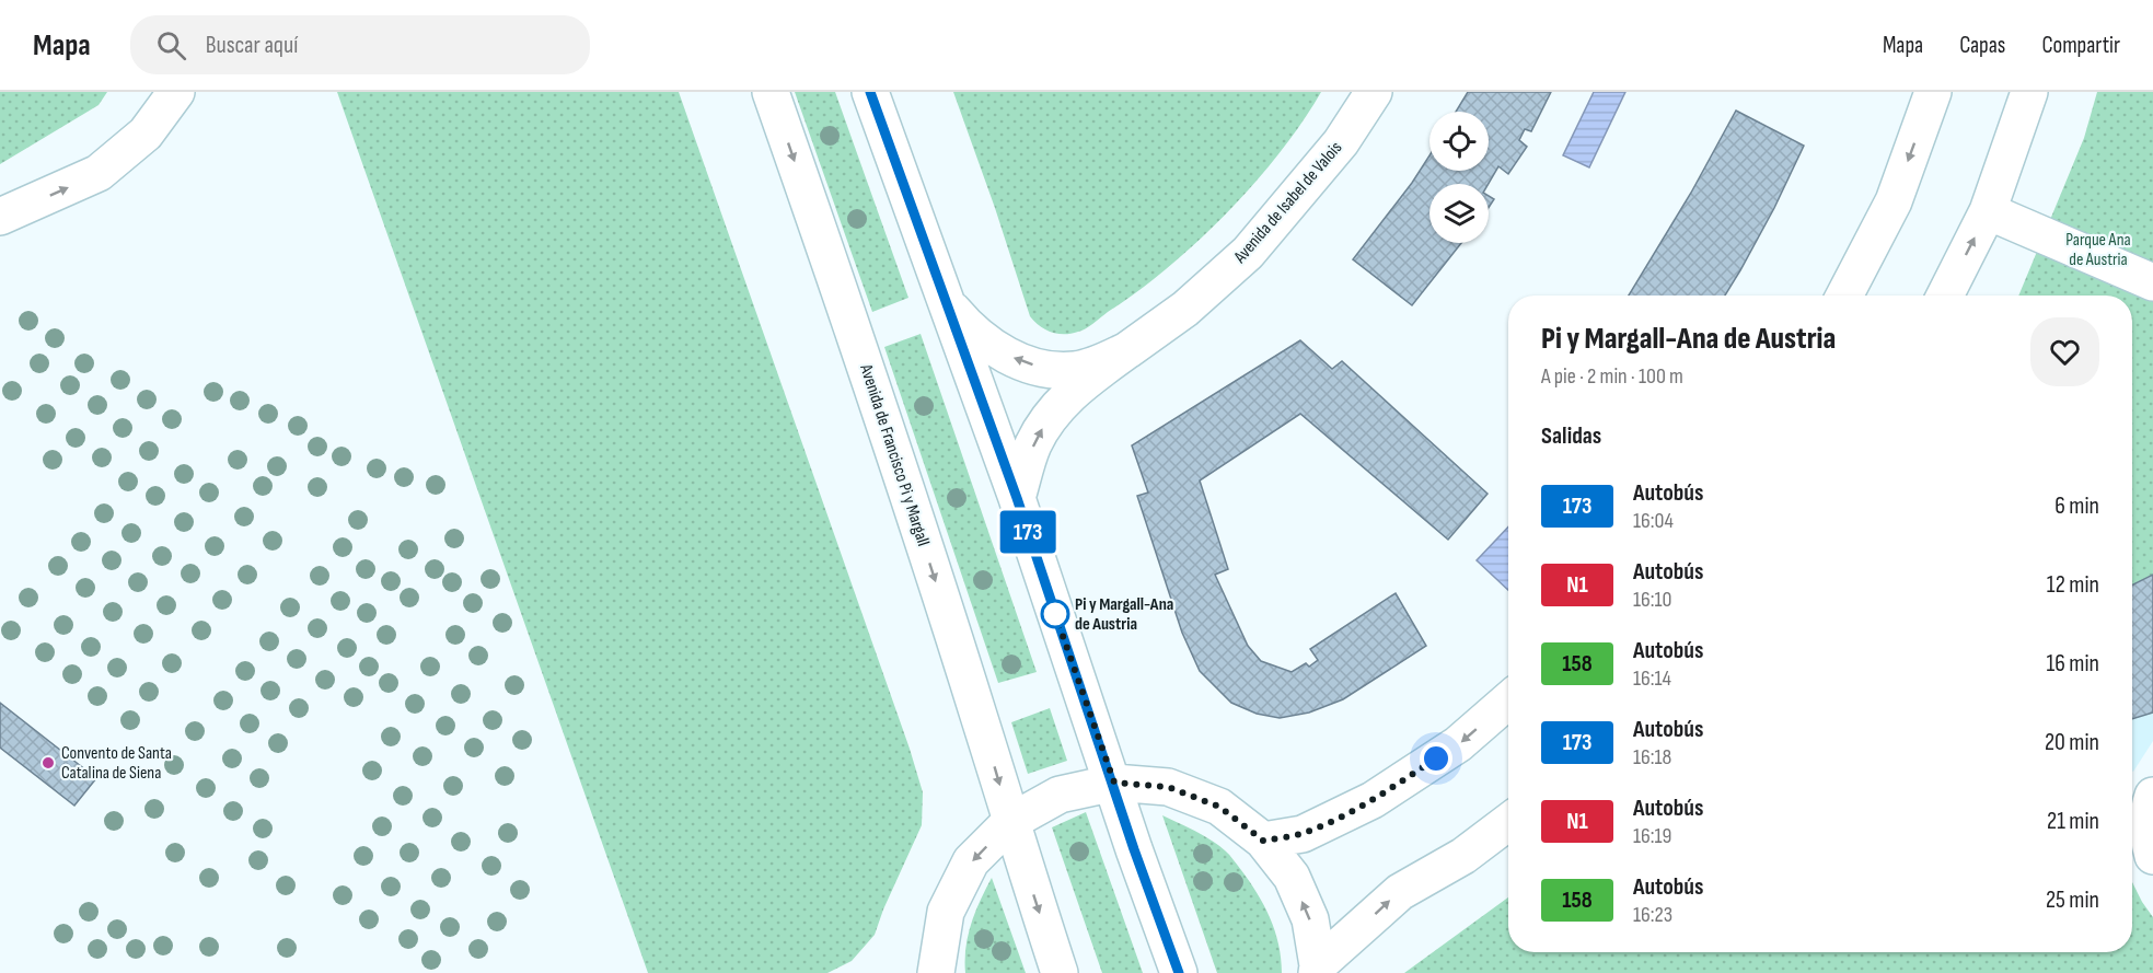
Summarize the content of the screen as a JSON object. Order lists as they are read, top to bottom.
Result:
{
  "streets": {
    "street": ["Avenida de Isabel de Valois", "Avenida de Francisco Pi y Margall"]
  },
  "parks": ["Parque Ana de Austria"],
  "places": ["Pi y Margall-Ana de Austria", "Convento de Santa Catalina de Siena"],
  "lines": ["bus line 173"],
  "page": {
    "header": "Mapa",
    "search": "Buscar aquí",
    "nav": ["Mapa", "Capas", "Compartir"],
    "on_map": "173",
    "heading": [
      ["Pi y Margall-Ana de Austria", "A pie · 2 min · 100 m"],
      "Salidas"
    ],
    "list": [
      {
        "mark": "173",
        "name": "Autobús",
        "note": "16:04",
        "value": "6 min"
      },
      {
        "mark": "N1",
        "name": "Autobús",
        "note": "16:10",
        "value": "12 min"
      },
      {
        "mark": "158",
        "name": "Autobús",
        "note": "16:14",
        "value": "16 min"
      },
      {
        "mark": "173",
        "name": "Autobús",
        "note": "16:18",
        "value": "20 min"
      },
      {
        "mark": "N1",
        "name": "Autobús",
        "note": "16:19",
        "value": "21 min"
      },
      {
        "mark": "158",
        "name": "Autobús",
        "note": "16:23",
        "value": "25 min"
      }
    ]
  }
}
